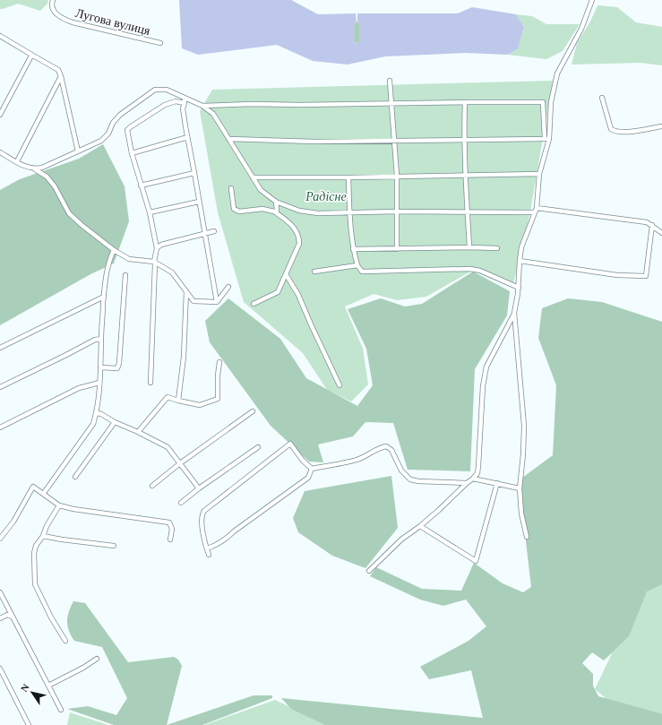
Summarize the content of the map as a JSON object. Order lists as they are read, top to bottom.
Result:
{
  "streets": {
    "street": ["Лугова вулиця"]
  },
  "parks": ["Радісне"],
  "north": "top left"
}
